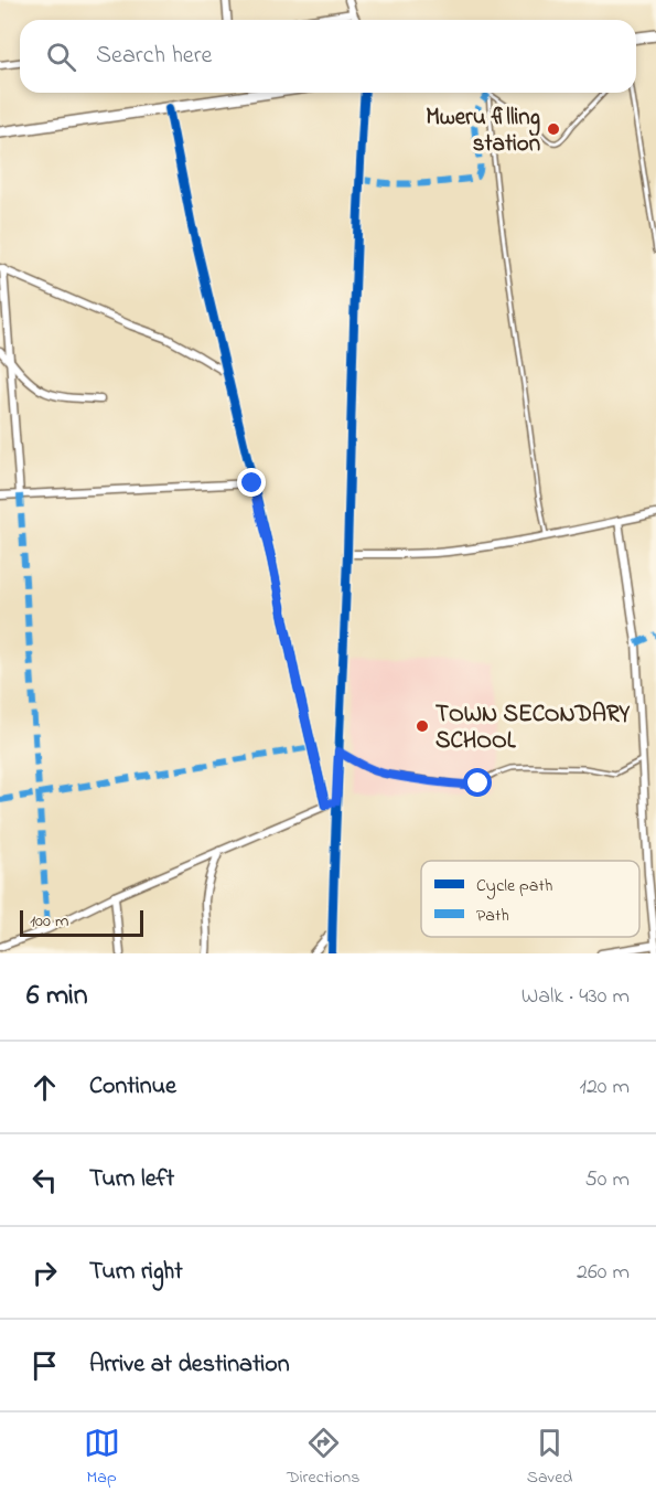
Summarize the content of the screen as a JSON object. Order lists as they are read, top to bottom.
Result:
{
  "places": ["Mweru filling station", "TOWN SECONDARY SCHOOL"],
  "legend": ["Cycle path", "Path"],
  "scale_bar": "100 m",
  "page": {
    "search": "Search here",
    "scale": "100 m",
    "heading": ["6 min", "Walk · 430 m"],
    "list": [
      ["Continue", "120 m"],
      ["Turn left", "50 m"],
      ["Turn right", "260 m"],
      "Arrive at destination"
    ],
    "nav": ["Map", "Directions", "Saved"]
  }
}
